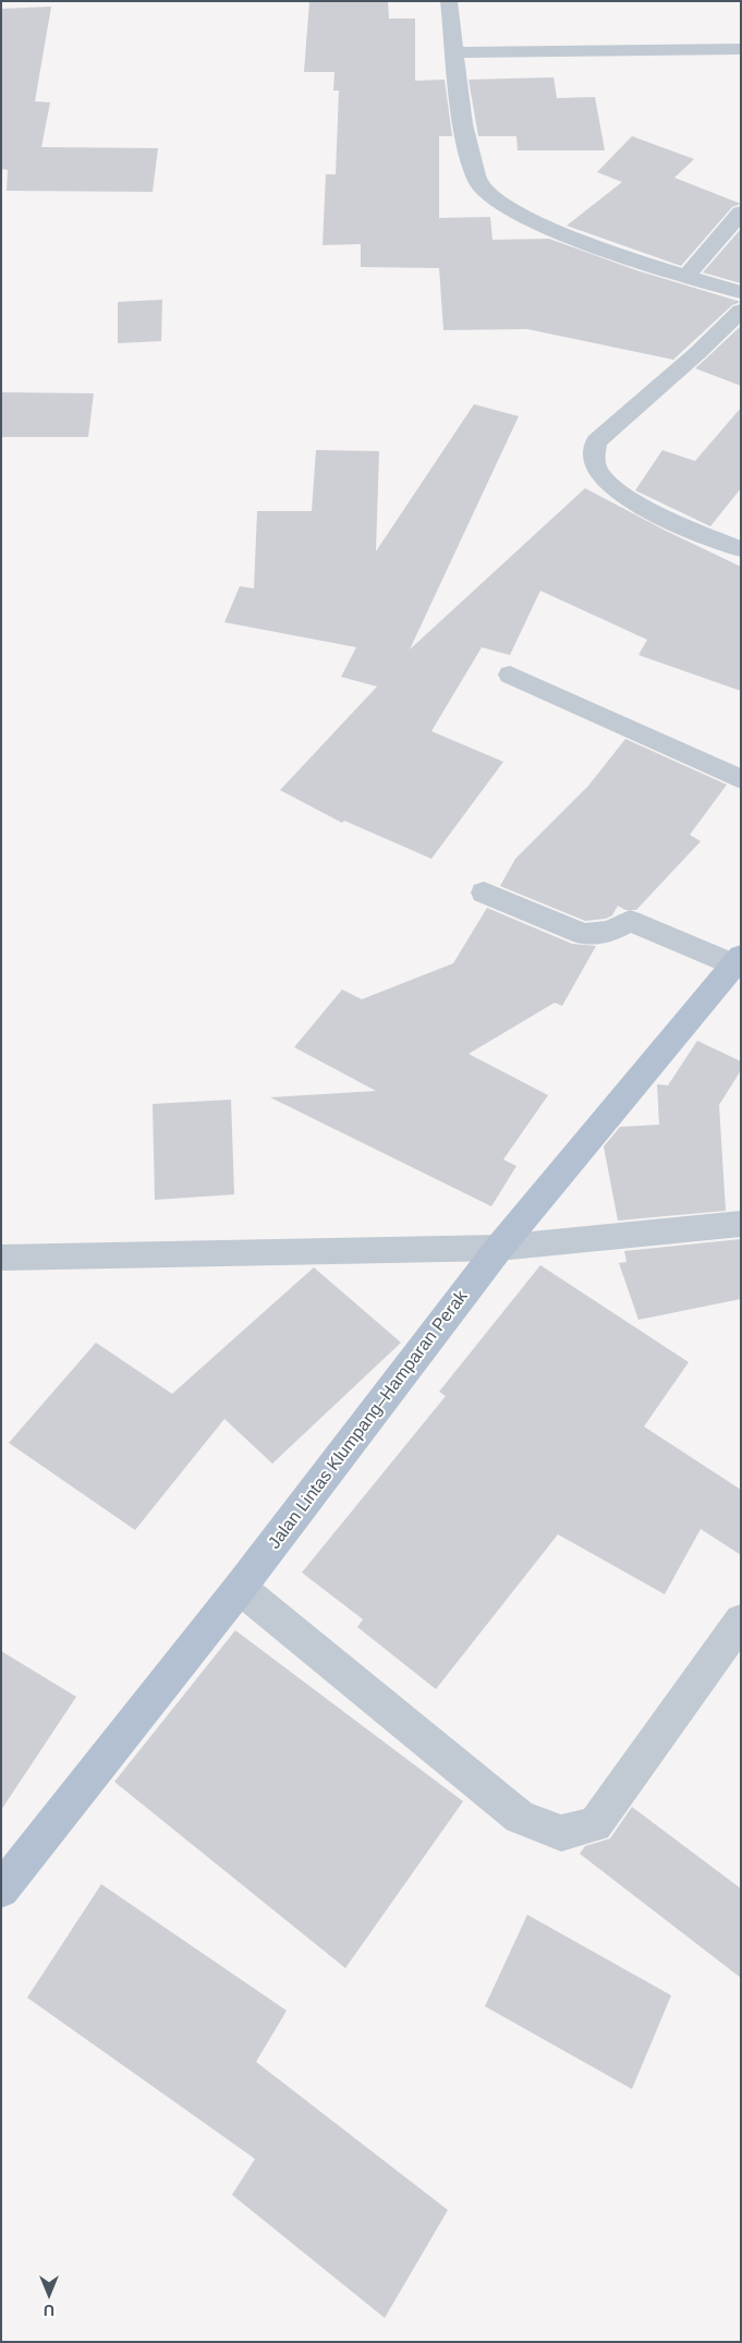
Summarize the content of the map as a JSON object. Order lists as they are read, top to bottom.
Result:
{
  "streets": {
    "main road": ["Jalan Lintas Klumpang–Hamparan Perak"]
  },
  "north": "bottom"
}
